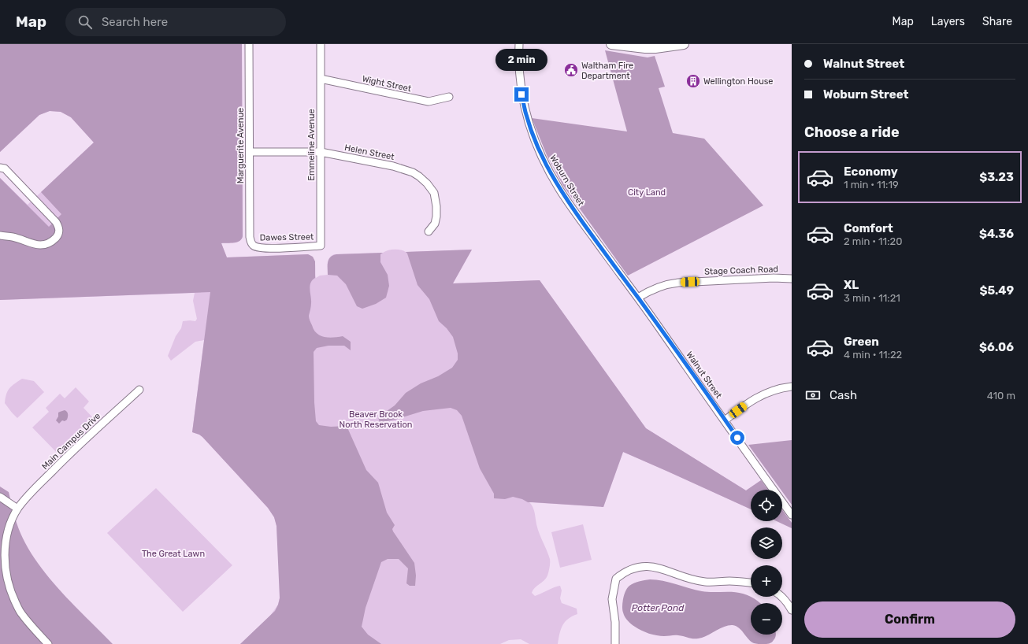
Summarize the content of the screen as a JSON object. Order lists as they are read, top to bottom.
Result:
{
  "streets": {
    "street": [
      "Wight Street",
      "Emmeline Avenue",
      "Marguerite Avenue",
      "Helen Street",
      "Woburn Street",
      "Dawes Street",
      "Stage Coach Road",
      "Walnut Street",
      "Main Campus Drive"
    ]
  },
  "crossings": [
    ["Wight Street", "Emmeline Avenue"],
    ["Emmeline Avenue", "Helen Street"],
    ["Emmeline Avenue", "Dawes Street"],
    ["Marguerite Avenue", "Helen Street"],
    ["Marguerite Avenue", "Dawes Street"],
    ["Woburn Street", "Walnut Street"],
    ["Stage Coach Road", "Walnut Street"]
  ],
  "water": ["Potter Pond"],
  "parks": ["City Land", "Beaver Brook North Reservation", "The Great Lawn"],
  "places": {
    "public building": ["Waltham Fire Department"],
    "building": ["Wellington House"]
  },
  "page": {
    "header": "Map",
    "search": "Search here",
    "nav": ["Map", "Layers", "Share"],
    "banner": ["Walnut Street", "Woburn Street"],
    "bubble": "2 min",
    "heading": "Choose a ride",
    "list": [
      {
        "name": "Economy",
        "note": "1 min · 11:19",
        "value": "$3.23"
      },
      {
        "name": "Comfort",
        "note": "2 min · 11:20",
        "value": "$4.36"
      },
      {
        "name": "XL",
        "note": "3 min · 11:21",
        "value": "$5.49"
      },
      {
        "name": "Green",
        "note": "4 min · 11:22",
        "value": "$6.06"
      }
    ],
    "pay": ["Cash", "410 m"],
    "map_buttons": ["+", "−"],
    "buttons": "Confirm"
  }
}
